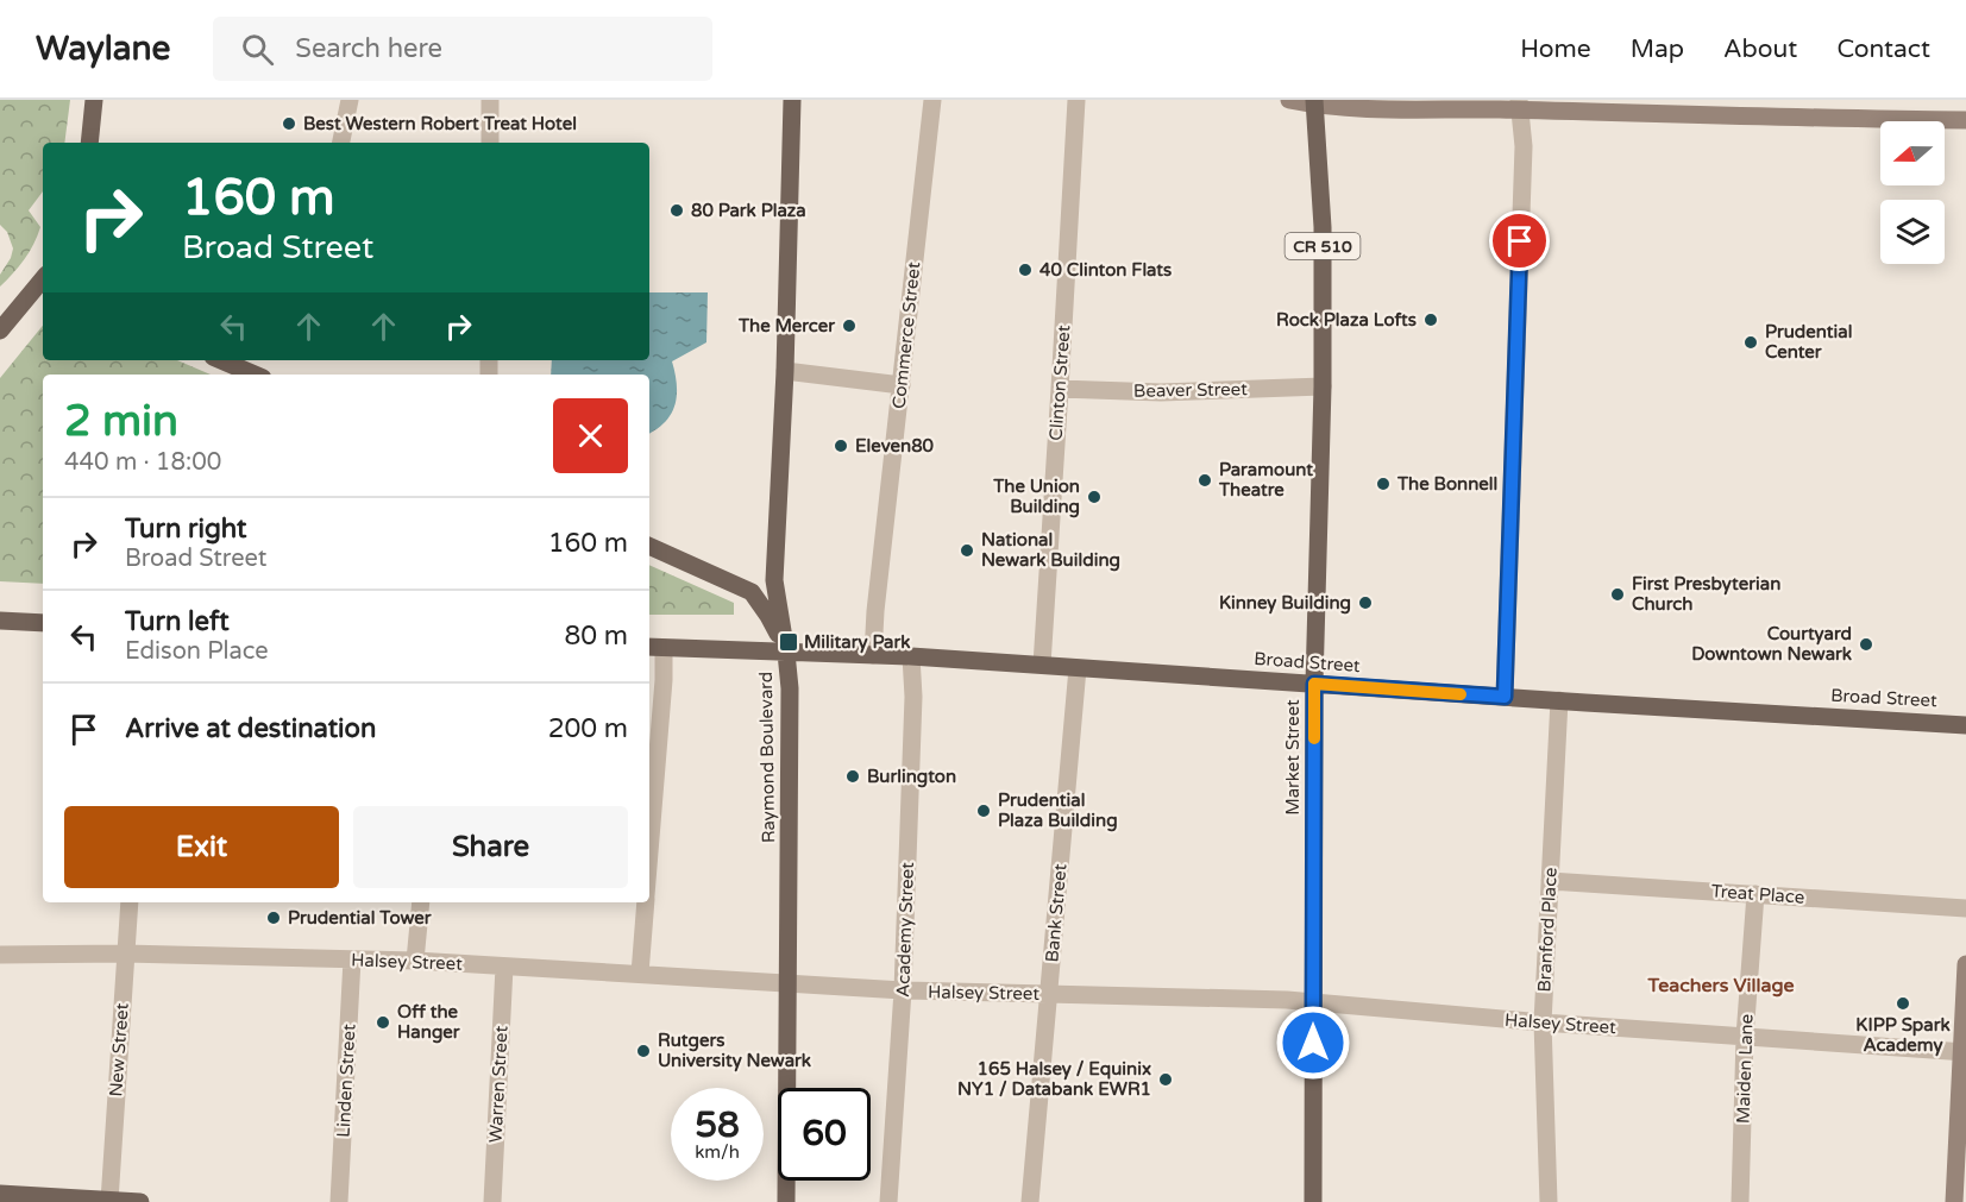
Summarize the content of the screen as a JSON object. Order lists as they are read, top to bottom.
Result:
{
  "streets": {
    "main road": [
      "CR 510",
      "Broad Street",
      "Raymond Boulevard",
      "Market Street"
    ],
    "street": [
      "Commerce Street",
      "Clinton Street",
      "Beaver Street",
      "Treat Place",
      "Bank Street",
      "Academy Street",
      "Branford Place",
      "Halsey Street",
      "New Street",
      "Maiden Lane",
      "Linden Street",
      "Warren Street"
    ]
  },
  "crossings": [
    ["Commerce Street", "Broad Street"],
    ["Clinton Street", "Beaver Street"],
    ["Clinton Street", "Broad Street"],
    ["Beaver Street", "Market Street"],
    ["Broad Street", "Raymond Boulevard"],
    ["Broad Street", "Market Street"],
    ["Broad Street", "Bank Street"],
    ["Broad Street", "Academy Street"],
    ["Broad Street", "Branford Place"],
    ["Raymond Boulevard", "Halsey Street"],
    ["Market Street", "Halsey Street"],
    ["Treat Place", "Branford Place"],
    ["Treat Place", "Maiden Lane"],
    ["Bank Street", "Halsey Street"],
    ["Academy Street", "Halsey Street"],
    ["Branford Place", "Halsey Street"],
    ["Halsey Street", "New Street"],
    ["Halsey Street", "Maiden Lane"],
    ["Halsey Street", "Linden Street"],
    ["Halsey Street", "Warren Street"]
  ],
  "districts": ["Teachers Village"],
  "places": {
    "other": [
      "Best Western Robert Treat Hotel",
      "80 Park Plaza",
      "40 Clinton Flats",
      "Rock Plaza Lofts",
      "The Mercer",
      "Prudential Center",
      "Eleven80",
      "Paramount Theatre",
      "The Bonnell",
      "The Union Building",
      "National Newark Building",
      "First Presbyterian Church",
      "Kinney Building",
      "Courtyard Downtown Newark",
      "Burlington",
      "Prudential Plaza Building",
      "Prudential Tower",
      "KIPP Spark Academy",
      "Off the Hanger",
      "Rutgers University Newark",
      "165 Halsey / Equinix NY1 / Databank EWR1"
    ],
    "transit": ["Military Park"]
  },
  "north": "left",
  "page": {
    "header": "Waylane",
    "search": "Search here",
    "nav": [
      "Home",
      "Map",
      "About",
      "Contact"
    ],
    "turn": ["160 m", "Broad Street"],
    "heading": ["2 min", "440 m · 18:00"],
    "list": [
      {
        "name": "Turn right",
        "note": "Broad Street",
        "value": "160 m"
      },
      {
        "name": "Turn left",
        "note": "Edison Place",
        "value": "80 m"
      },
      {
        "name": "Arrive at destination",
        "value": "200 m"
      }
    ],
    "buttons": ["Exit", "Share"],
    "speed": "58 km/h",
    "limit": "60"
  }
}
